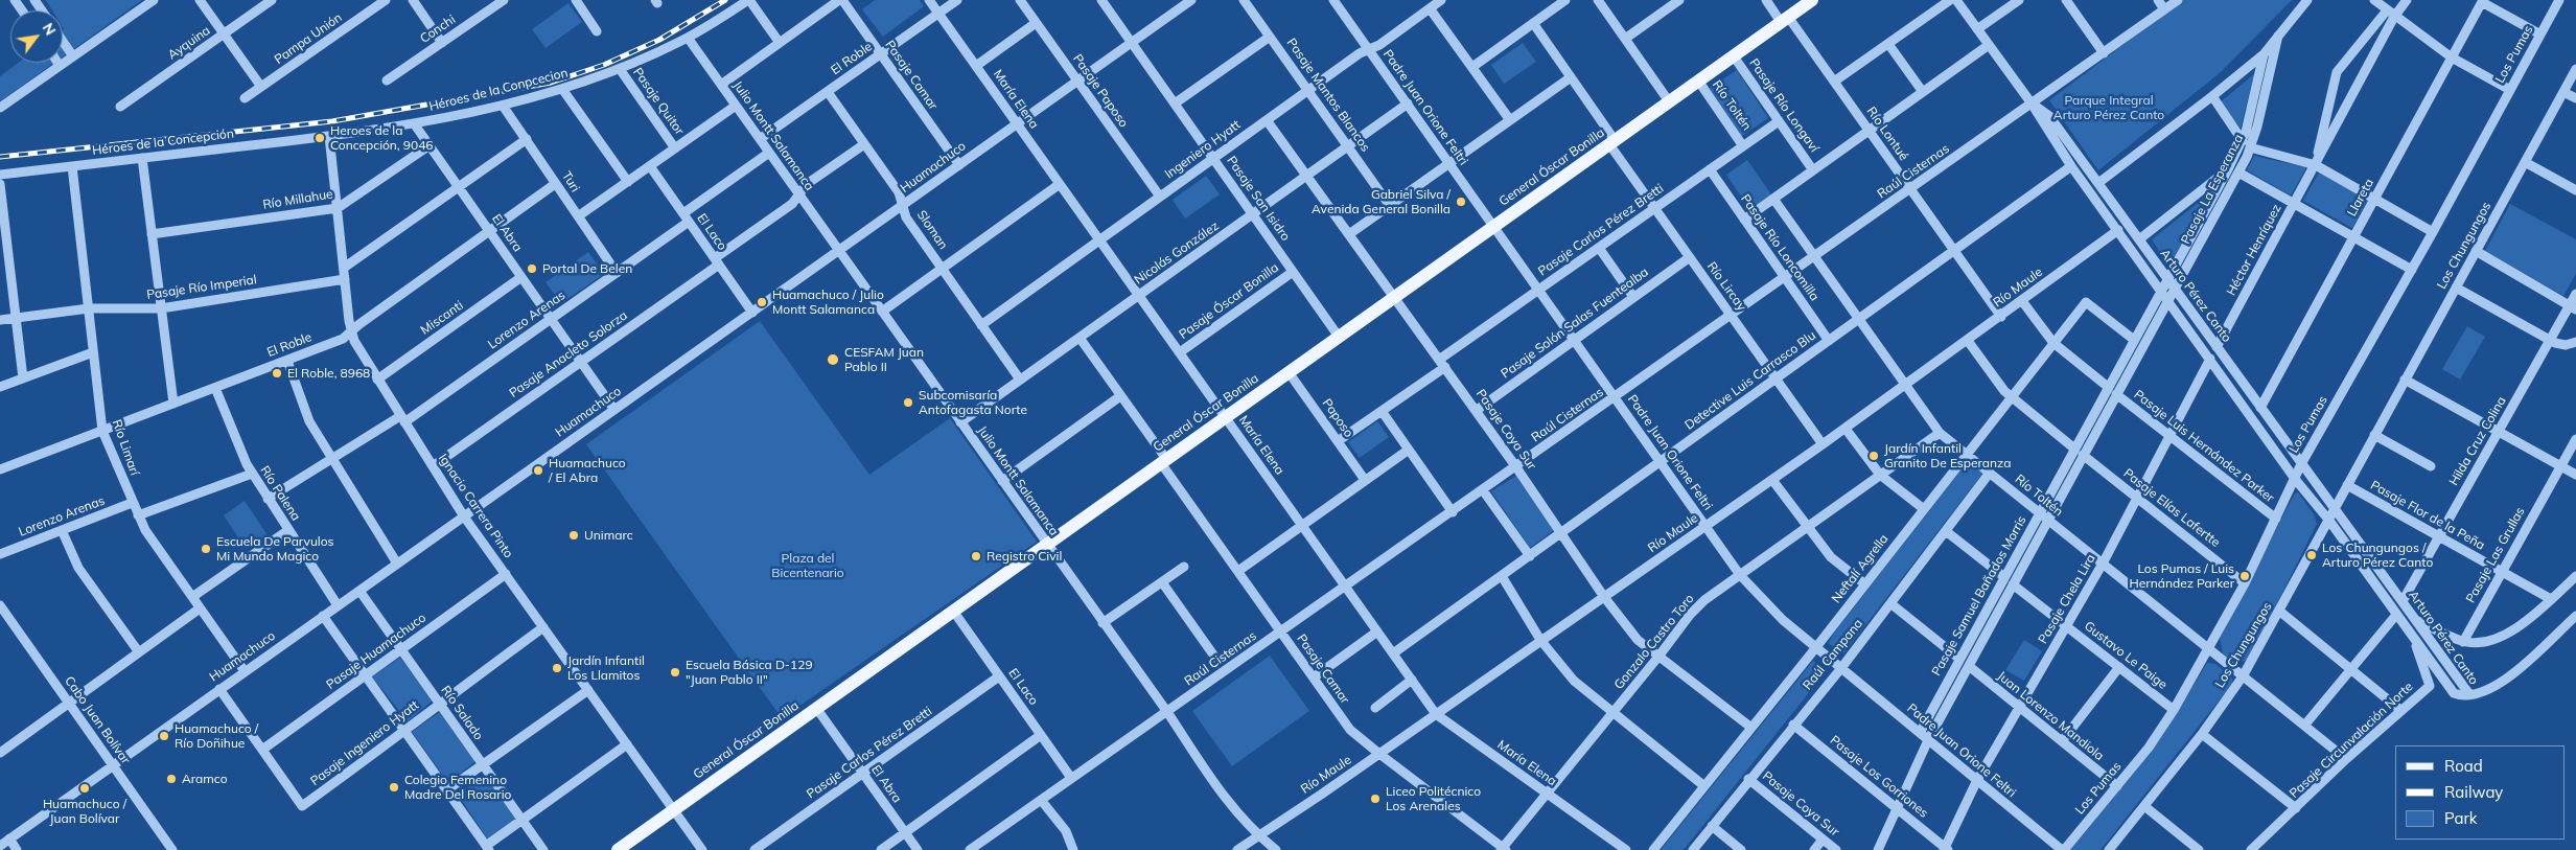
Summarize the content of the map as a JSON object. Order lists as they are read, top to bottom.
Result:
{
  "streets": {
    "main road": ["General Óscar Bonilla"],
    "street": [
      "Conchi",
      "Pampa Unión",
      "Ayquina",
      "Los Pumas",
      "El Roble",
      "Pasaje Camar",
      "Héroes de la Conpcecion",
      "Pasaje Paposo",
      "Pasaje Mantos Blancos",
      "María Elena",
      "Pasaje Quitor",
      "Río Toltén",
      "Pasaje Río Longaví",
      "Padre Juan Orione Feltri",
      "Río Lontué",
      "Julio Montt Salamanca",
      "Héroes de la Concepción",
      "Ingeniero Hyatt",
      "Huamachuco",
      "Raúl Cisternas",
      "Turi",
      "Pasaje La Esperanza",
      "Llareta",
      "Pasaje San Isidro",
      "Río Millahue",
      "Sloman",
      "Pasaje Carlos Pérez Bretti",
      "El Laco",
      "El Abra",
      "Los Chungungos",
      "Pasaje Río Loncomilla",
      "Héctor Henríquez",
      "Nicolás González",
      "Río Lircay",
      "Pasaje Río Imperial",
      "Río Maule",
      "Arturo Pérez Canto",
      "Pasaje Óscar Bonilla",
      "Miscanti",
      "Lorenzo Arenas",
      "Pasaje Solón Salas Fuentealba",
      "Pasaje Anacleto Solorza",
      "Detective Luis Carrasco Blu",
      "Paposo",
      "Pasaje Coya Sur",
      "Hilda Cruz Colina",
      "Pasaje Luis Hernández Parker",
      "Río Limarí",
      "Río Palena",
      "Ignacio Carrera Pinto",
      "Pasaje Elías Lafertte",
      "Pasaje Flor de la Peña",
      "Pasaje Las Grullas",
      "Neftalí Agrella",
      "Pasaje Samuel Bañados Morris",
      "Pasaje Chela Lira",
      "Gonzalo Castro Toro",
      "Pasaje Huamachuco",
      "Raúl Campana",
      "Gustavo Le Paige",
      "Río Salado",
      "Juan Lorenzo Mandiola",
      "Cabo Juan Bolívar",
      "Pasaje Circunvalación Norte",
      "Pasaje Ingeniero Hyatt",
      "Pasaje Los Gorriones"
    ]
  },
  "crossings": [
    ["Los Pumas", "Río Toltén"],
    ["Los Pumas", "Padre Juan Orione Feltri"],
    ["Los Pumas", "Arturo Pérez Canto"],
    ["Los Pumas", "Pasaje Luis Hernández Parker"],
    ["Los Pumas", "Pasaje Elías Lafertte"],
    ["Los Pumas", "Gustavo Le Paige"],
    ["Los Pumas", "Juan Lorenzo Mandiola"],
    ["El Roble", "Pasaje Camar"],
    ["El Roble", "María Elena"],
    ["El Roble", "Julio Montt Salamanca"],
    ["El Roble", "Turi"],
    ["El Roble", "Sloman"],
    ["El Roble", "El Abra"],
    ["El Roble", "Río Limarí"],
    ["El Roble", "Río Palena"],
    ["El Roble", "Ignacio Carrera Pinto"],
    ["Pasaje Camar", "Huamachuco"],
    ["Pasaje Camar", "General Óscar Bonilla"],
    ["Pasaje Camar", "Raúl Cisternas"],
    ["Pasaje Camar", "Nicolás González"],
    ["Pasaje Camar", "Río Maule"],
    ["Pasaje Camar", "Gonzalo Castro Toro"],
    ["Héroes de la Conpcecion", "Pasaje Quitor"],
    ["Héroes de la Conpcecion", "Julio Montt Salamanca"],
    ["Héroes de la Conpcecion", "Héroes de la Concepción"],
    ["Héroes de la Conpcecion", "Turi"],
    ["Héroes de la Conpcecion", "El Abra"],
    ["Héroes de la Conpcecion", "Ignacio Carrera Pinto"],
    ["Pasaje Paposo", "Ingeniero Hyatt"],
    ["Pasaje Paposo", "Huamachuco"],
    ["Pasaje Mantos Blancos", "Ingeniero Hyatt"],
    ["Pasaje Mantos Blancos", "Nicolás González"],
    ["María Elena", "Ingeniero Hyatt"],
    ["María Elena", "Huamachuco"],
    ["María Elena", "General Óscar Bonilla"],
    ["María Elena", "Raúl Cisternas"],
    ["María Elena", "Nicolás González"],
    ["María Elena", "Río Maule"],
    ["María Elena", "Pasaje Óscar Bonilla"],
    ["María Elena", "Detective Luis Carrasco Blu"],
    ["María Elena", "Gonzalo Castro Toro"],
    ["Río Toltén", "General Óscar Bonilla"],
    ["Río Toltén", "Raúl Cisternas"],
    ["Río Toltén", "Pasaje Carlos Pérez Bretti"],
    ["Río Toltén", "Los Chungungos"],
    ["Río Toltén", "Río Maule"],
    ["Río Toltén", "Detective Luis Carrasco Blu"],
    ["Río Toltén", "Neftalí Agrella"],
    ["Río Toltén", "Pasaje Samuel Bañados Morris"],
    ["Río Toltén", "Pasaje Chela Lira"],
    ["Río Toltén", "Gonzalo Castro Toro"],
    ["Río Toltén", "Raúl Campana"],
    ["Río Toltén", "Pasaje Circunvalación Norte"],
    ["Pasaje Río Longaví", "General Óscar Bonilla"],
    ["Pasaje Río Longaví", "Pasaje Carlos Pérez Bretti"],
    ["Padre Juan Orione Feltri", "Ingeniero Hyatt"],
    ["Padre Juan Orione Feltri", "General Óscar Bonilla"],
    ["Padre Juan Orione Feltri", "Raúl Cisternas"],
    ["Padre Juan Orione Feltri", "Pasaje Carlos Pérez Bretti"],
    ["Padre Juan Orione Feltri", "Nicolás González"],
    ["Padre Juan Orione Feltri", "Río Maule"],
    ["Padre Juan Orione Feltri", "Pasaje Solón Salas Fuentealba"],
    ["Padre Juan Orione Feltri", "Detective Luis Carrasco Blu"],
    ["Padre Juan Orione Feltri", "Neftalí Agrella"],
    ["Padre Juan Orione Feltri", "Pasaje Samuel Bañados Morris"],
    ["Padre Juan Orione Feltri", "Pasaje Chela Lira"],
    ["Padre Juan Orione Feltri", "Gonzalo Castro Toro"],
    ["Padre Juan Orione Feltri", "Raúl Campana"],
    ["Río Lontué", "General Óscar Bonilla"],
    ["Río Lontué", "Raúl Cisternas"],
    ["Río Lontué", "Río Maule"],
    ["Río Lontué", "Detective Luis Carrasco Blu"],
    ["Julio Montt Salamanca", "Huamachuco"],
    ["Julio Montt Salamanca", "General Óscar Bonilla"],
    ["Julio Montt Salamanca", "Raúl Cisternas"],
    ["Julio Montt Salamanca", "Nicolás González"],
    ["Julio Montt Salamanca", "Río Maule"],
    ["Julio Montt Salamanca", "Pasaje Anacleto Solorza"],
    ["Héroes de la Concepción", "Río Limarí"],
    ["Héroes de la Concepción", "Ignacio Carrera Pinto"],
    ["Ingeniero Hyatt", "Pasaje San Isidro"],
    ["Ingeniero Hyatt", "Sloman"],
    ["Ingeniero Hyatt", "Pasaje Coya Sur"],
    ["Huamachuco", "Pasaje San Isidro"],
    ["Huamachuco", "Sloman"],
    ["Huamachuco", "El Laco"],
    ["Huamachuco", "El Abra"],
    ["Huamachuco", "Río Limarí"],
    ["Huamachuco", "Río Palena"],
    ["Huamachuco", "Ignacio Carrera Pinto"],
    ["Huamachuco", "Río Salado"],
    ["Huamachuco", "Cabo Juan Bolívar"],
    ["General Óscar Bonilla", "Pasaje San Isidro"],
    ["General Óscar Bonilla", "El Laco"],
    ["General Óscar Bonilla", "El Abra"],
    ["General Óscar Bonilla", "Río Lircay"],
    ["General Óscar Bonilla", "Paposo"],
    ["General Óscar Bonilla", "Pasaje Coya Sur"],
    ["General Óscar Bonilla", "Ignacio Carrera Pinto"],
    ["Raúl Cisternas", "El Laco"],
    ["Raúl Cisternas", "Pasaje Río Loncomilla"],
    ["Raúl Cisternas", "Río Lircay"],
    ["Raúl Cisternas", "Arturo Pérez Canto"],
    ["Raúl Cisternas", "Pasaje Coya Sur"],
    ["Turi", "Lorenzo Arenas"],
    ["Pasaje La Esperanza", "Arturo Pérez Canto"],
    ["Pasaje La Esperanza", "Pasaje Samuel Bañados Morris"],
    ["Llareta", "Arturo Pérez Canto"],
    ["Pasaje San Isidro", "Nicolás González"],
    ["Pasaje San Isidro", "Pasaje Óscar Bonilla"],
    ["Río Millahue", "El Abra"],
    ["Río Millahue", "Ignacio Carrera Pinto"],
    ["Sloman", "Nicolás González"],
    ["Sloman", "Pasaje Anacleto Solorza"],
    ["Pasaje Carlos Pérez Bretti", "El Laco"],
    ["Pasaje Carlos Pérez Bretti", "El Abra"],
    ["Pasaje Carlos Pérez Bretti", "Pasaje Río Loncomilla"],
    ["Pasaje Carlos Pérez Bretti", "Río Lircay"],
    ["Pasaje Carlos Pérez Bretti", "Paposo"],
    ["Pasaje Carlos Pérez Bretti", "Pasaje Coya Sur"],
    ["El Laco", "Lorenzo Arenas"],
    ["El Laco", "Pasaje Anacleto Solorza"],
    ["El Abra", "Miscanti"],
    ["El Abra", "Lorenzo Arenas"],
    ["El Abra", "Pasaje Anacleto Solorza"],
    ["Los Chungungos", "Arturo Pérez Canto"],
    ["Los Chungungos", "Pasaje Flor de la Peña"],
    ["Pasaje Río Loncomilla", "Detective Luis Carrasco Blu"],
    ["Héctor Henríquez", "Arturo Pérez Canto"],
    ["Nicolás González", "Pasaje Coya Sur"],
    ["Río Lircay", "Río Maule"],
    ["Río Lircay", "Pasaje Solón Salas Fuentealba"],
    ["Río Lircay", "Detective Luis Carrasco Blu"],
    ["Pasaje Río Imperial", "Río Limarí"],
    ["Pasaje Río Imperial", "Ignacio Carrera Pinto"],
    ["Río Maule", "Arturo Pérez Canto"],
    ["Río Maule", "Pasaje Coya Sur"],
    ["Arturo Pérez Canto", "Detective Luis Carrasco Blu"],
    ["Arturo Pérez Canto", "Hilda Cruz Colina"],
    ["Arturo Pérez Canto", "Pasaje Samuel Bañados Morris"],
    ["Arturo Pérez Canto", "Pasaje Chela Lira"],
    ["Arturo Pérez Canto", "Pasaje Circunvalación Norte"],
    ["Miscanti", "Ignacio Carrera Pinto"],
    ["Lorenzo Arenas", "Río Limarí"],
    ["Lorenzo Arenas", "Río Palena"],
    ["Lorenzo Arenas", "Ignacio Carrera Pinto"],
    ["Pasaje Solón Salas Fuentealba", "Pasaje Coya Sur"],
    ["Pasaje Anacleto Solorza", "Ignacio Carrera Pinto"],
    ["Detective Luis Carrasco Blu", "Pasaje Coya Sur"],
    ["Pasaje Coya Sur", "Neftalí Agrella"],
    ["Pasaje Coya Sur", "Gonzalo Castro Toro"],
    ["Pasaje Coya Sur", "Raúl Campana"],
    ["Hilda Cruz Colina", "Pasaje Flor de la Peña"],
    ["Pasaje Luis Hernández Parker", "Pasaje Samuel Bañados Morris"],
    ["Pasaje Luis Hernández Parker", "Pasaje Chela Lira"],
    ["Ignacio Carrera Pinto", "Pasaje Huamachuco"],
    ["Ignacio Carrera Pinto", "Pasaje Ingeniero Hyatt"],
    ["Pasaje Elías Lafertte", "Pasaje Samuel Bañados Morris"],
    ["Pasaje Elías Lafertte", "Pasaje Chela Lira"],
    ["Pasaje Flor de la Peña", "Pasaje Las Grullas"],
    ["Neftalí Agrella", "Pasaje Samuel Bañados Morris"],
    ["Pasaje Samuel Bañados Morris", "Gustavo Le Paige"],
    ["Pasaje Samuel Bañados Morris", "Juan Lorenzo Mandiola"],
    ["Pasaje Samuel Bañados Morris", "Pasaje Los Gorriones"],
    ["Pasaje Chela Lira", "Gustavo Le Paige"],
    ["Pasaje Chela Lira", "Juan Lorenzo Mandiola"],
    ["Pasaje Chela Lira", "Pasaje Los Gorriones"],
    ["Pasaje Huamachuco", "Río Salado"],
    ["Pasaje Huamachuco", "Pasaje Ingeniero Hyatt"],
    ["Raúl Campana", "Pasaje Los Gorriones"],
    ["Río Salado", "Pasaje Ingeniero Hyatt"]
  ],
  "parks": ["Parque Integral Arturo Pérez Canto", "Plaza del Bicentenario"],
  "places": [
    "Heroes de la Concepción, 9046",
    "Gabriel Silva / Avenida General Bonilla",
    "Portal De Belen",
    "Huamachuco / Julio Montt Salamanca",
    "CESFAM Juan Pablo II",
    "El Roble, 8968",
    "Subcomisaría Antofagasta Norte",
    "Jardín Infantil Granito De Esperanza",
    "Huamachuco / El Abra",
    "Unimarc",
    "Escuela De Parvulos Mi Mundo Magico",
    "Los Chungungos / Arturo Pérez Canto",
    "Registro Civil",
    "Los Pumas / Luis Hernández Parker",
    "Jardín Infantil Los Llamitos",
    "Escuela Básica D-129 \"Juan Pablo II\"",
    "Huamachuco / Río Doñihue",
    "Aramco",
    "Colegio Femenino Madre Del Rosario",
    "Huamachuco / Juan Bolívar",
    "Liceo Politécnico Los Arenales"
  ],
  "legend": ["Road", "Railway", "Park"],
  "north": "top right"
}
